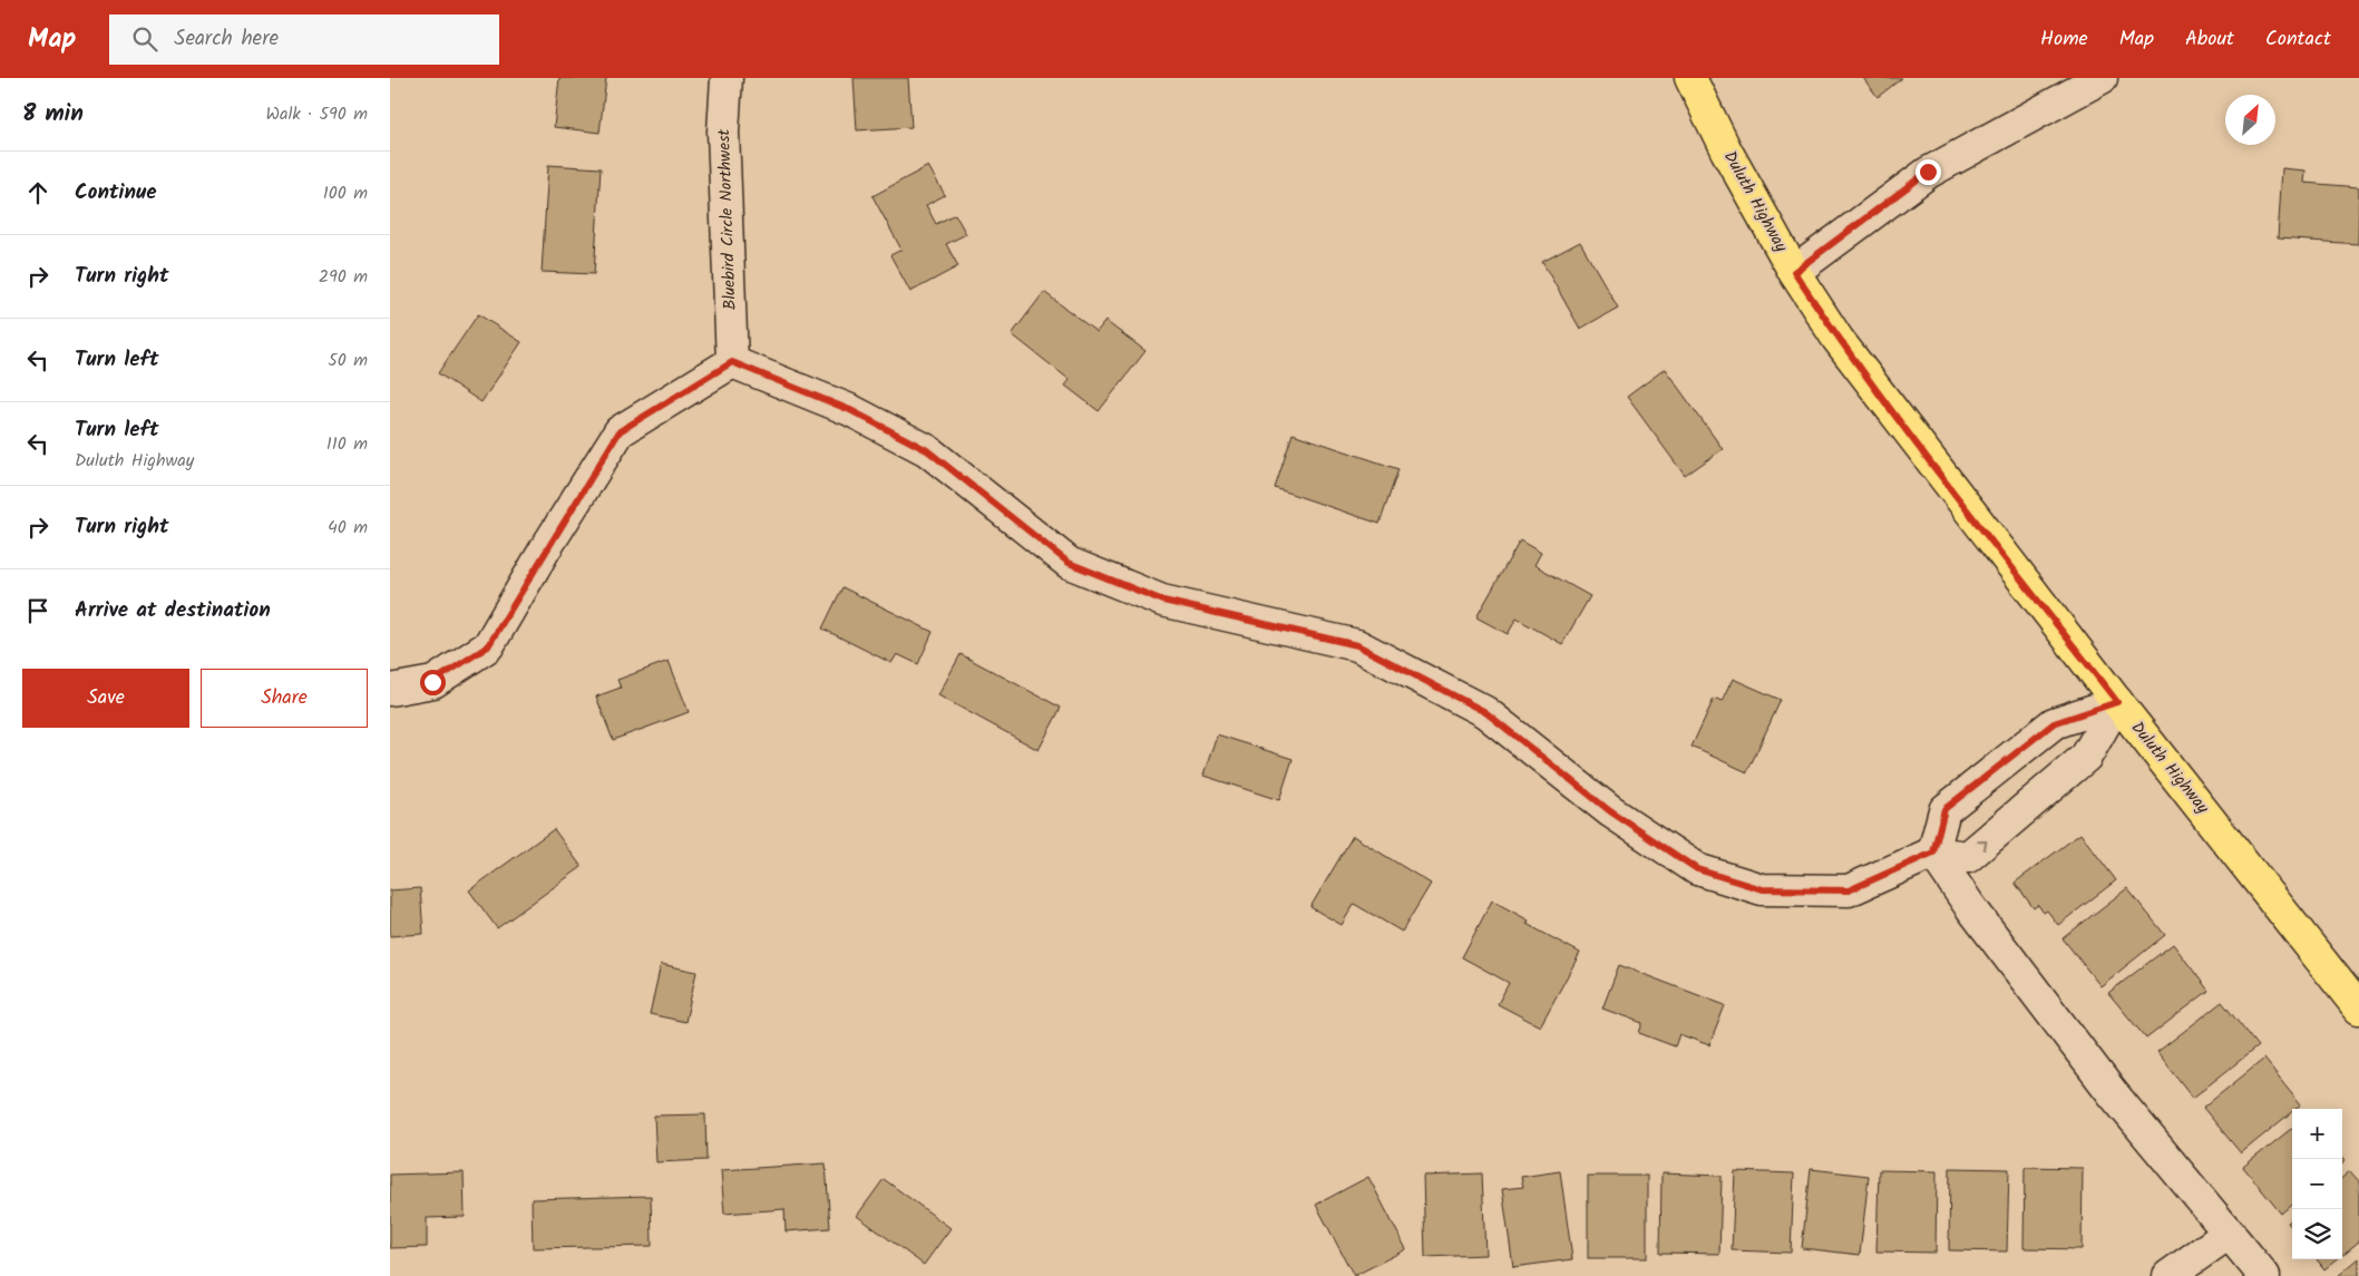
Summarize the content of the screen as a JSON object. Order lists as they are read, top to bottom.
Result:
{
  "streets": {
    "main road": ["Duluth Highway"],
    "street": ["Bluebird Circle Northwest"]
  },
  "north": "top right",
  "page": {
    "header": "Map",
    "search": "Search here",
    "nav": [
      "Home",
      "Map",
      "About",
      "Contact"
    ],
    "heading": ["8 min", "Walk · 590 m"],
    "list": [
      ["Continue", "100 m"],
      ["Turn right", "290 m"],
      ["Turn left", "50 m"],
      ["Turn left", "Duluth Highway", "110 m"],
      ["Turn right", "40 m"],
      "Arrive at destination"
    ],
    "buttons": ["Save", "Share"],
    "map_buttons": ["+", "−"]
  }
}
